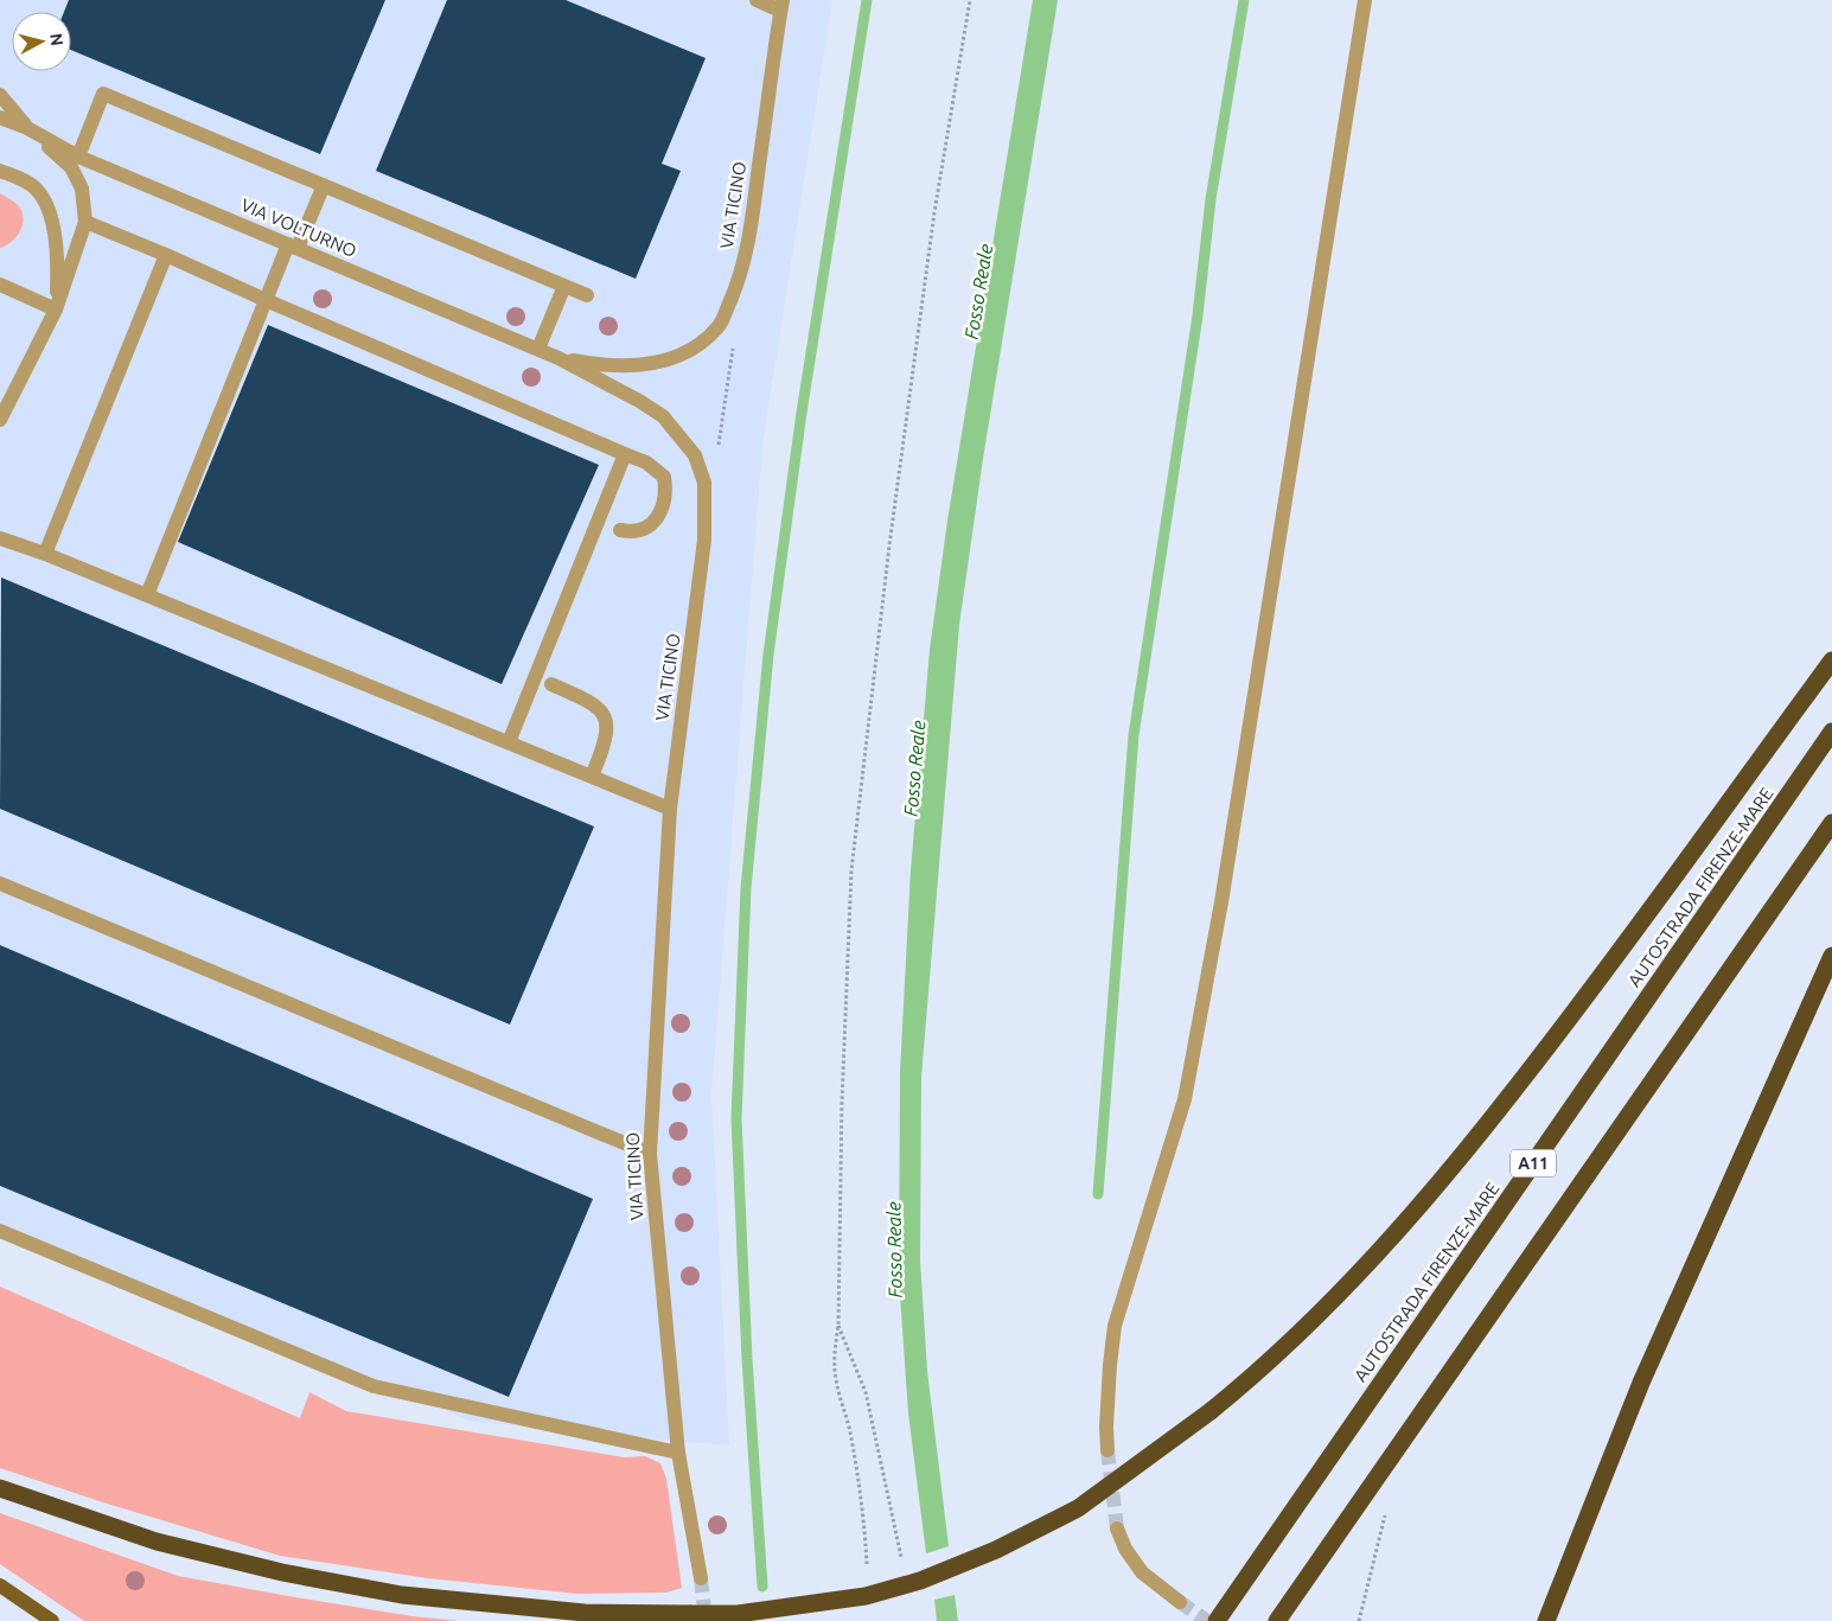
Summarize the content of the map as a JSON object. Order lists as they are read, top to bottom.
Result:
{
  "streets": {
    "highway": ["AUTOSTRADA FIRENZE-MARE", "A11"],
    "street": ["VIA TICINO", "VIA VOLTURNO"]
  },
  "crossings": [
    ["VIA TICINO", "VIA VOLTURNO"]
  ],
  "water": ["Fosso Reale"],
  "north": "right"
}
